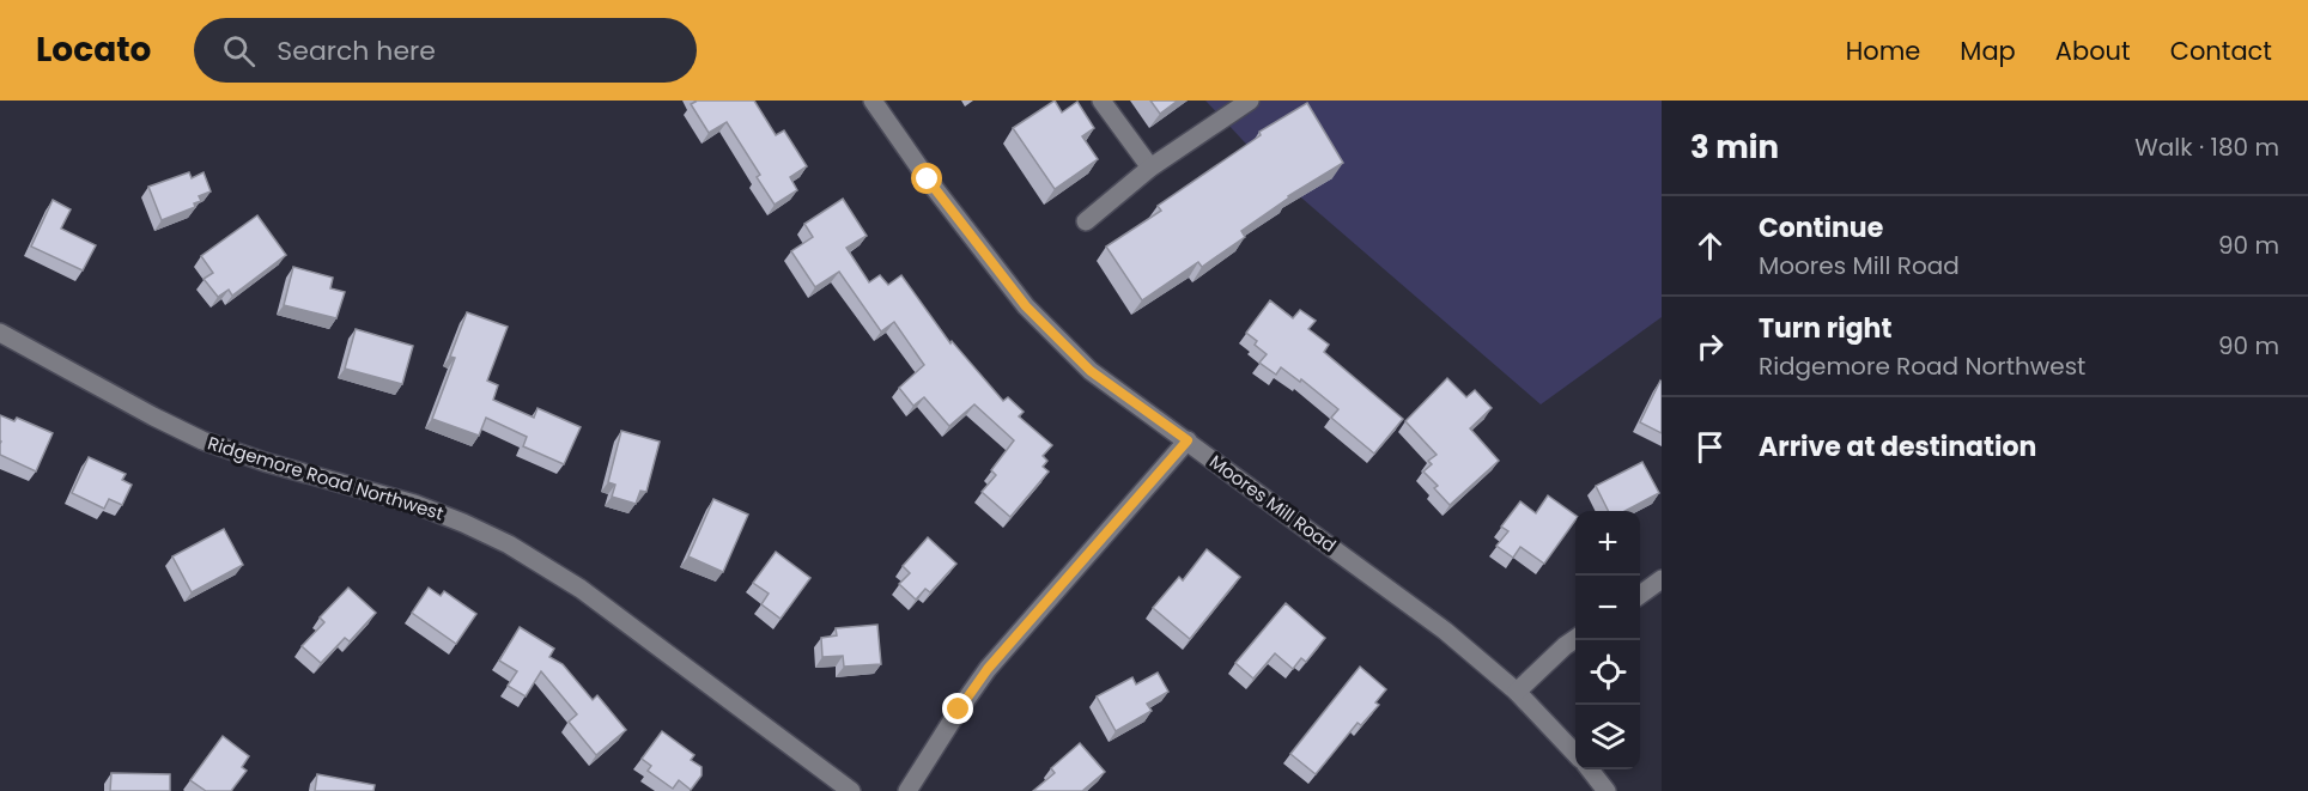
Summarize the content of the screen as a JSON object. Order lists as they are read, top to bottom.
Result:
{
  "streets": {
    "street": ["Ridgemore Road Northwest", "Moores Mill Road"]
  },
  "page": {
    "header": "Locato",
    "search": "Search here",
    "nav": [
      "Home",
      "Map",
      "About",
      "Contact"
    ],
    "heading": ["3 min", "Walk · 180 m"],
    "list": [
      ["Continue", "Moores Mill Road", "90 m"],
      ["Turn right", "Ridgemore Road Northwest", "90 m"],
      "Arrive at destination"
    ],
    "map_buttons": ["+", "−"]
  }
}
